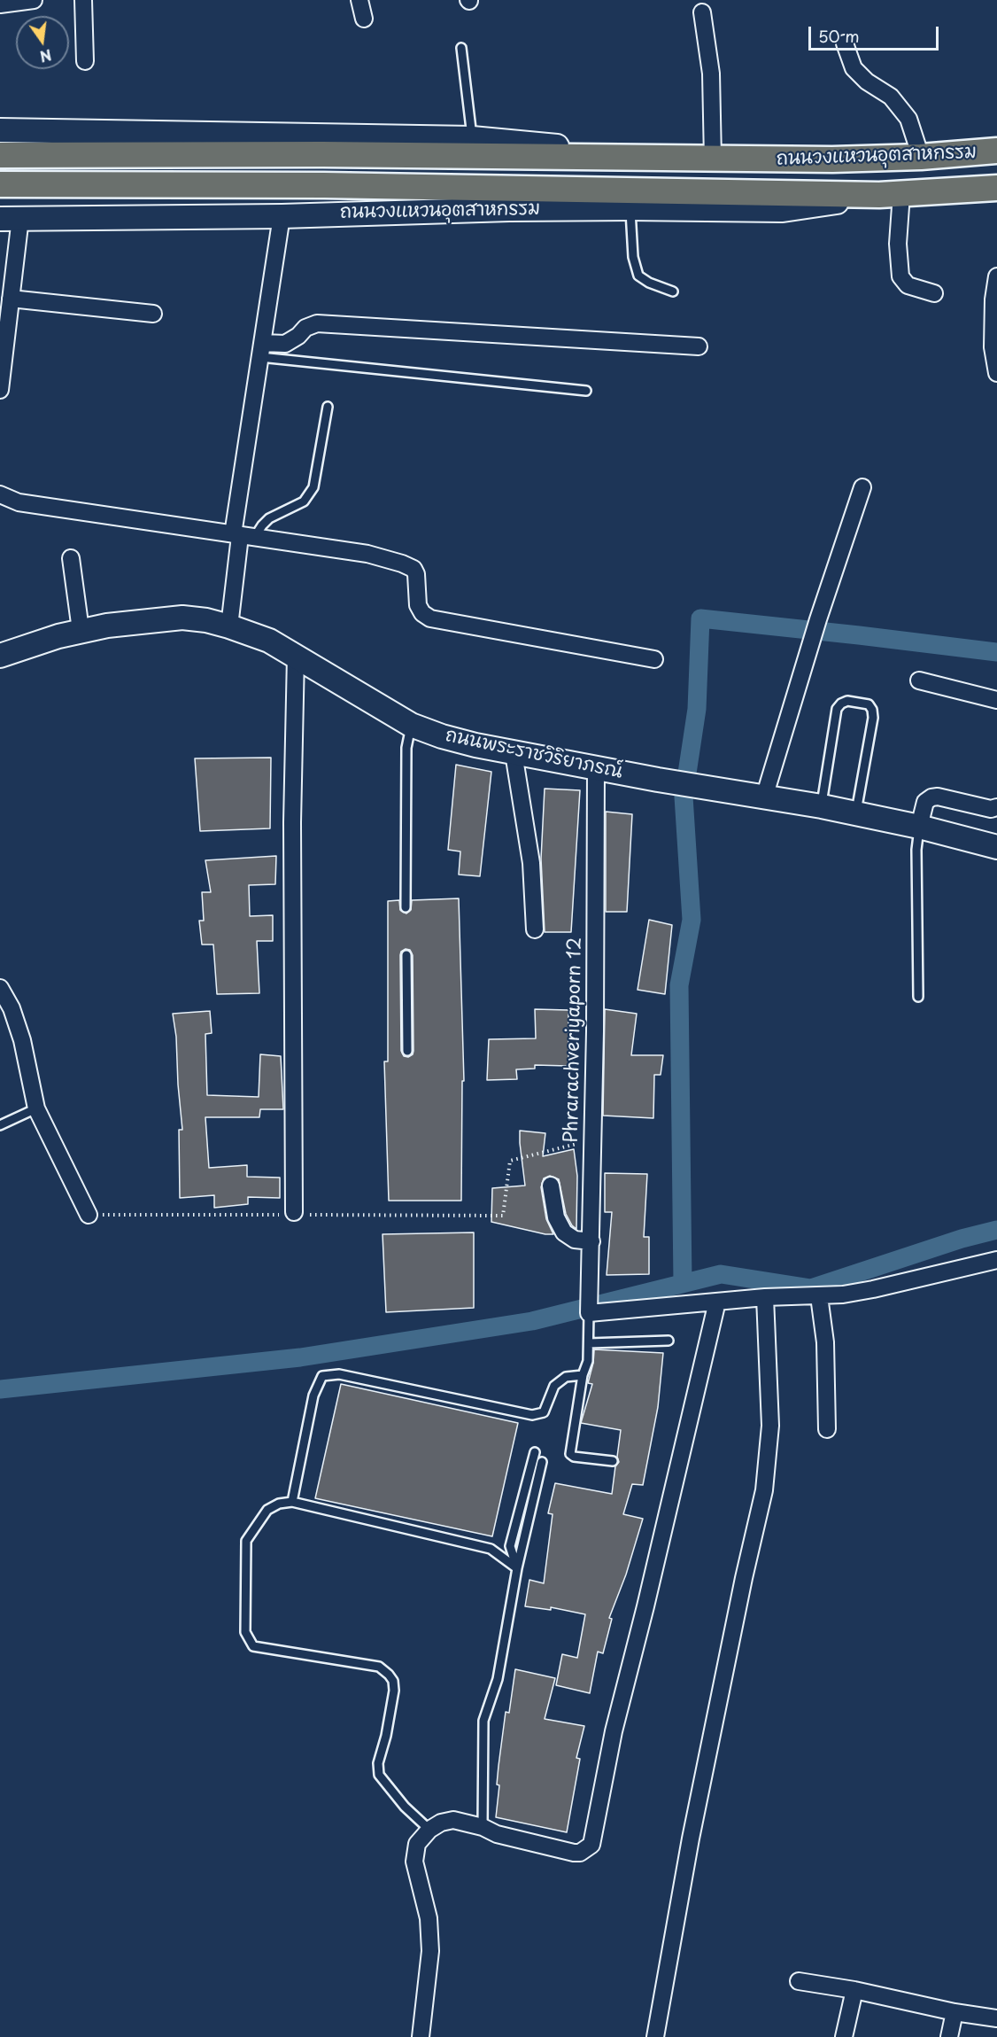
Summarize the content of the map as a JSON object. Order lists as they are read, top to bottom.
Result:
{
  "streets": {
    "main road": ["ถนนวงแหวนอุตสาหกรรม", "ถนนพระราชวิริยาภรณ์"],
    "street": ["Phrarachveriyaporn 12"]
  },
  "crossings": [
    ["ถนนพระราชวิริยาภรณ์", "Phrarachveriyaporn 12"]
  ],
  "scale_bar": "50 m",
  "north": "bottom"
}
